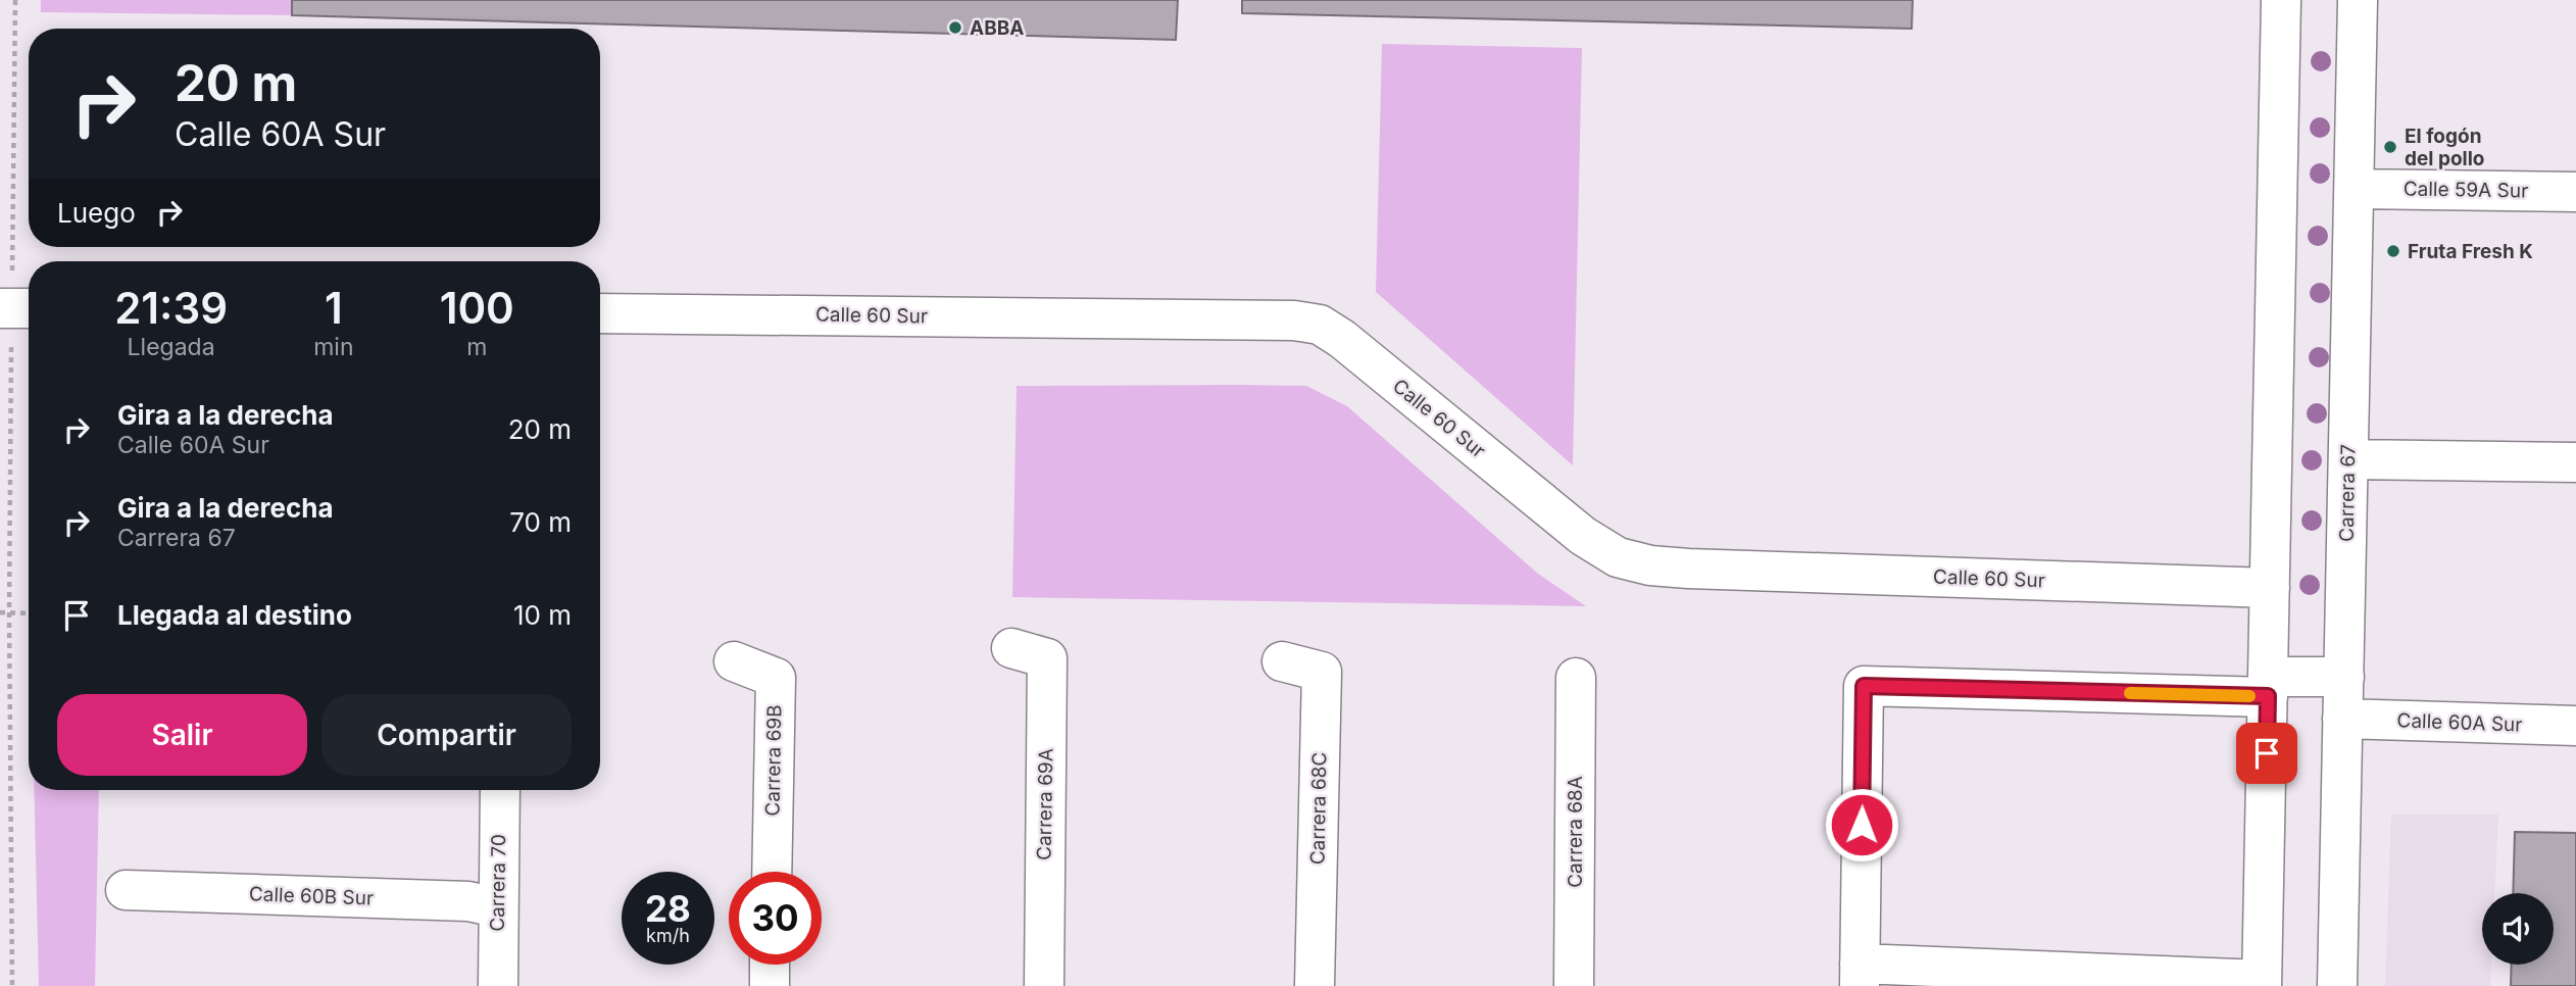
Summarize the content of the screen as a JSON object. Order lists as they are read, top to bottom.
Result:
{
  "streets": {
    "street": [
      "Calle 59A Sur",
      "Calle 60 Sur",
      "Carrera 67",
      "Calle 60A Sur",
      "Carrera 69B",
      "Carrera 69A",
      "Carrera 68C",
      "Carrera 68A",
      "Carrera 70",
      "Calle 60B Sur"
    ]
  },
  "crossings": [
    ["Calle 59A Sur", "Carrera 67"],
    ["Carrera 67", "Calle 60A Sur"],
    ["Carrera 70", "Calle 60B Sur"]
  ],
  "places": ["ABBA", "El fogón del pollo", "Fruta Fresh K"],
  "page": {
    "turn": ["20 m", "Calle 60A Sur"],
    "then": "Luego",
    "eta": [
      "21:39",
      "Llegada",
      "1",
      "min",
      "100",
      "m"
    ],
    "list": [
      {
        "name": "Gira a la derecha",
        "note": "Calle 60A Sur",
        "value": "20 m"
      },
      {
        "name": "Gira a la derecha",
        "note": "Carrera 67",
        "value": "70 m"
      },
      {
        "name": "Llegada al destino",
        "value": "10 m"
      }
    ],
    "buttons": ["Salir", "Compartir"],
    "speed": "28 km/h",
    "limit": "30"
  }
}
